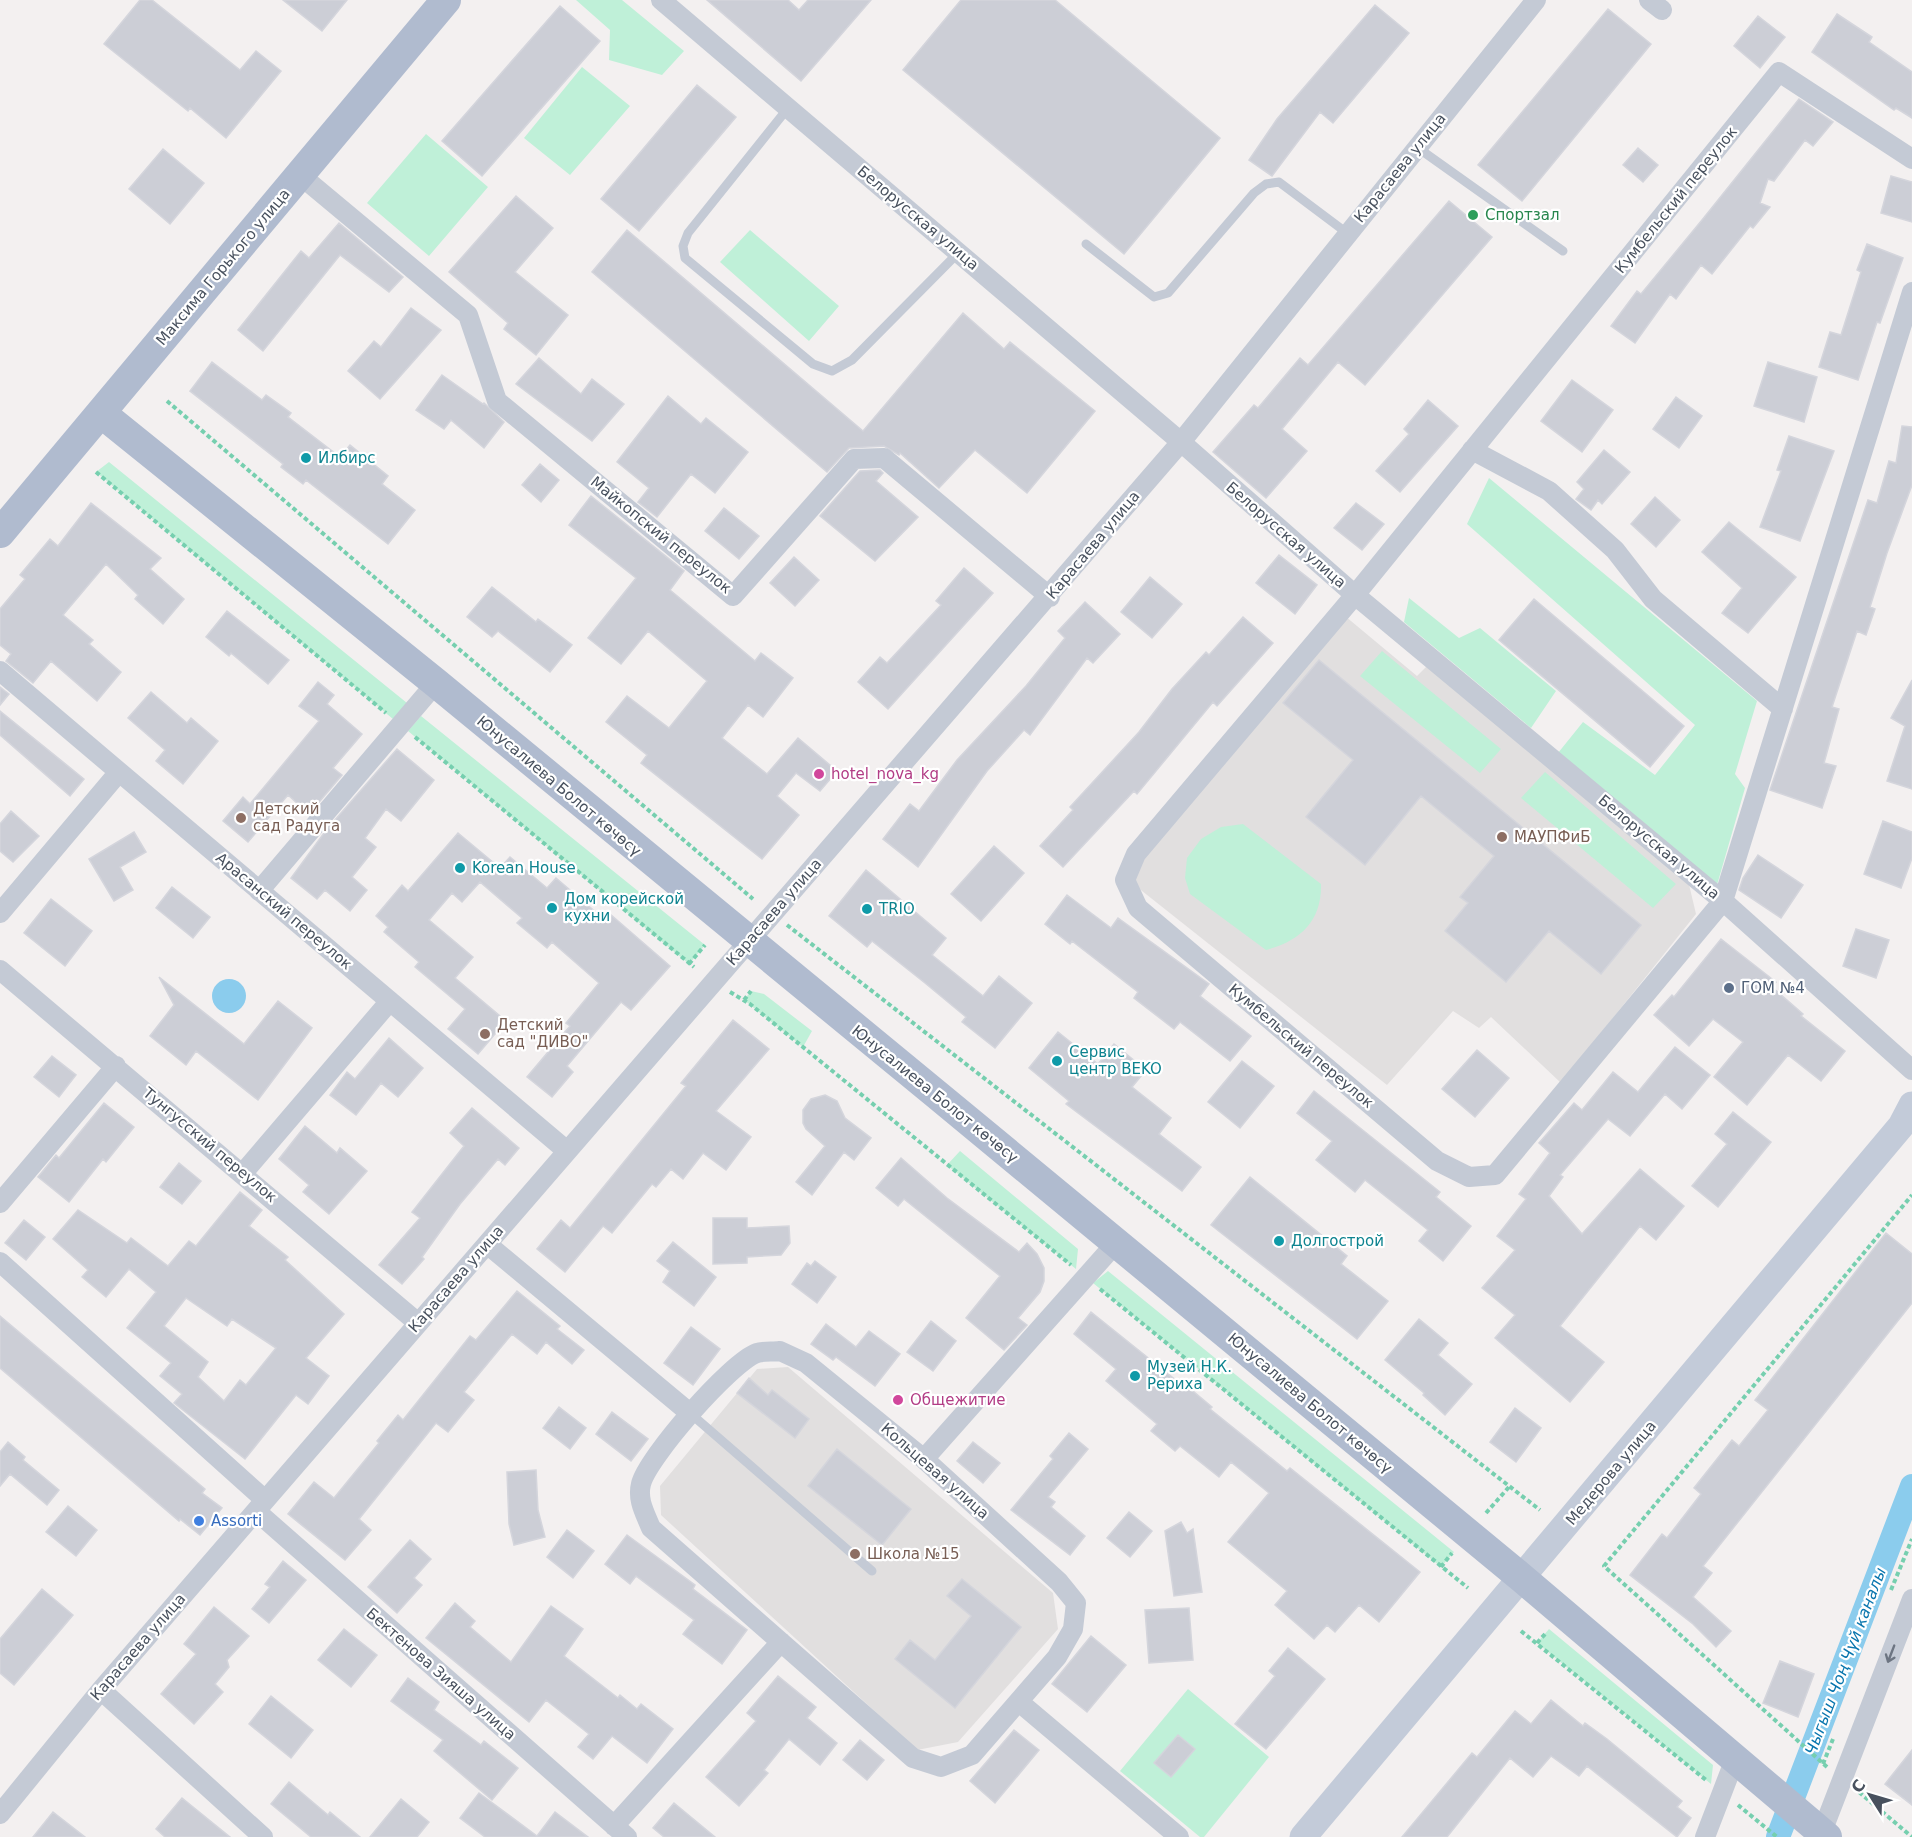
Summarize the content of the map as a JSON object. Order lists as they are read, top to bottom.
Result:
{
  "streets": {
    "main road": ["Максима Горького улица", "Юнусалиева Болот көчөсү", "Медерова улица"],
    "street": [
      "Карасаева улица",
      "Кумбельский переулок",
      "Белорусская улица",
      "Майкопский переулок",
      "Арасанский переулок",
      "Тунгусский переулок",
      "Кольцевая улица",
      "Бектенова Зияша улица"
    ]
  },
  "crossings": [
    ["Карасаева улица", "Белорусская улица"],
    ["Карасаева улица", "Майкопский переулок"],
    ["Карасаева улица", "Юнусалиева Болот көчөсү"],
    ["Карасаева улица", "Арасанский переулок"],
    ["Карасаева улица", "Тунгусский переулок"],
    ["Карасаева улица", "Бектенова Зияша улица"],
    ["Кумбельский переулок", "Белорусская улица"],
    ["Максима Горького улица", "Майкопский переулок"],
    ["Максима Горького улица", "Юнусалиева Болот көчөсү"],
    ["Юнусалиева Болот көчөсү", "Медерова улица"]
  ],
  "water": ["Чыгыш Чоң Чүй каналы"],
  "places": [
    "Спортзал",
    "Илбирс",
    "hotel_nova_kg",
    "Детский сад Радуга",
    "МАУПФиБ",
    "Korean House",
    "Дом корейской кухни",
    "TRIO",
    "ГОМ №4",
    "Детский сад \"ДИВО\"",
    "Сервис центр BEKO",
    "Долгострой",
    "Музей Н.К. Рериха",
    "Общежитие",
    "Assorti",
    "Школа №15"
  ],
  "north": "top left"
}
